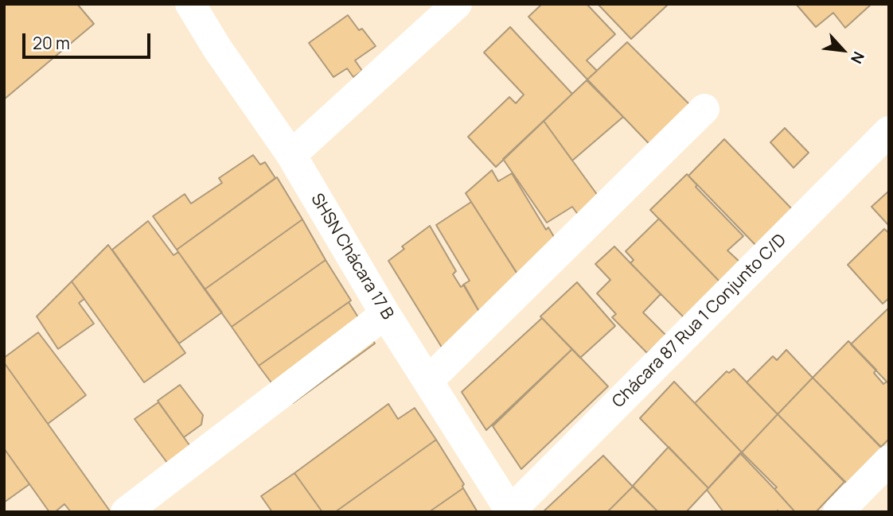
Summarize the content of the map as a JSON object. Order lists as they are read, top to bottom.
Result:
{
  "streets": {
    "street": ["SHSN Chácara 17 B", "Chácara 87 Rua 1 Conjunto C/D"]
  },
  "crossings": [
    ["SHSN Chácara 17 B", "Chácara 87 Rua 1 Conjunto C/D"]
  ],
  "scale_bar": "20 m",
  "north": "bottom right"
}
